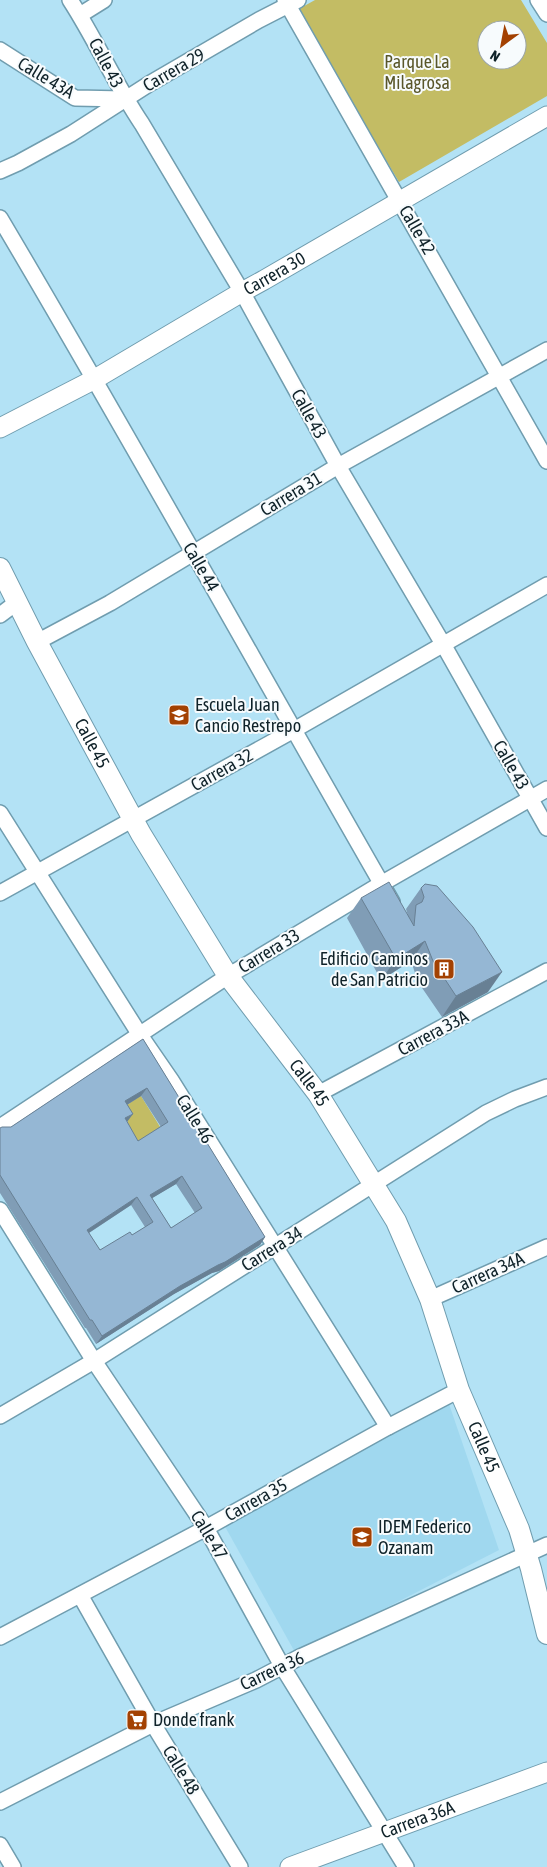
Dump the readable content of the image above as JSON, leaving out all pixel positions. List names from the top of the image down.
{
  "streets": {
    "main road": ["Calle 45"],
    "street": [
      "Calle 43",
      "Carrera 29",
      "Calle 43A",
      "Calle 42",
      "Carrera 30",
      "Carrera 31",
      "Calle 44",
      "Carrera 32",
      "Carrera 33",
      "Carrera 33A",
      "Calle 46",
      "Carrera 34",
      "Carrera 34A",
      "Carrera 35",
      "Calle 47",
      "Carrera 36",
      "Calle 48",
      "Carrera 36A"
    ]
  },
  "crossings": [
    ["Calle 43", "Carrera 29"],
    ["Calle 43", "Calle 43A"],
    ["Calle 43", "Carrera 30"],
    ["Calle 43", "Carrera 31"],
    ["Calle 43", "Carrera 32"],
    ["Calle 43", "Carrera 33"],
    ["Carrera 29", "Calle 43A"],
    ["Carrera 29", "Calle 42"],
    ["Calle 42", "Carrera 30"],
    ["Calle 42", "Carrera 31"],
    ["Carrera 30", "Calle 44"],
    ["Carrera 31", "Calle 44"],
    ["Carrera 31", "Calle 45"],
    ["Calle 44", "Carrera 32"],
    ["Calle 44", "Carrera 33"],
    ["Calle 45", "Carrera 32"],
    ["Calle 45", "Carrera 33"],
    ["Calle 45", "Carrera 33A"],
    ["Calle 45", "Carrera 34"],
    ["Calle 45", "Carrera 34A"],
    ["Calle 45", "Carrera 35"],
    ["Calle 45", "Carrera 36"],
    ["Carrera 32", "Calle 46"],
    ["Carrera 33", "Calle 46"],
    ["Calle 46", "Carrera 34"],
    ["Calle 46", "Carrera 35"],
    ["Carrera 34", "Calle 47"],
    ["Carrera 35", "Calle 47"],
    ["Carrera 35", "Calle 48"],
    ["Calle 47", "Carrera 36"],
    ["Calle 47", "Carrera 36A"],
    ["Carrera 36", "Calle 48"]
  ],
  "parks": ["Parque La Milagrosa"],
  "places": {
    "school or university": ["Escuela Juan Cancio Restrepo", "IDEM Federico Ozanam"],
    "building": ["Edificio Caminos de San Patricio"],
    "supermarket": ["Donde frank"]
  },
  "north": "bottom left"
}
